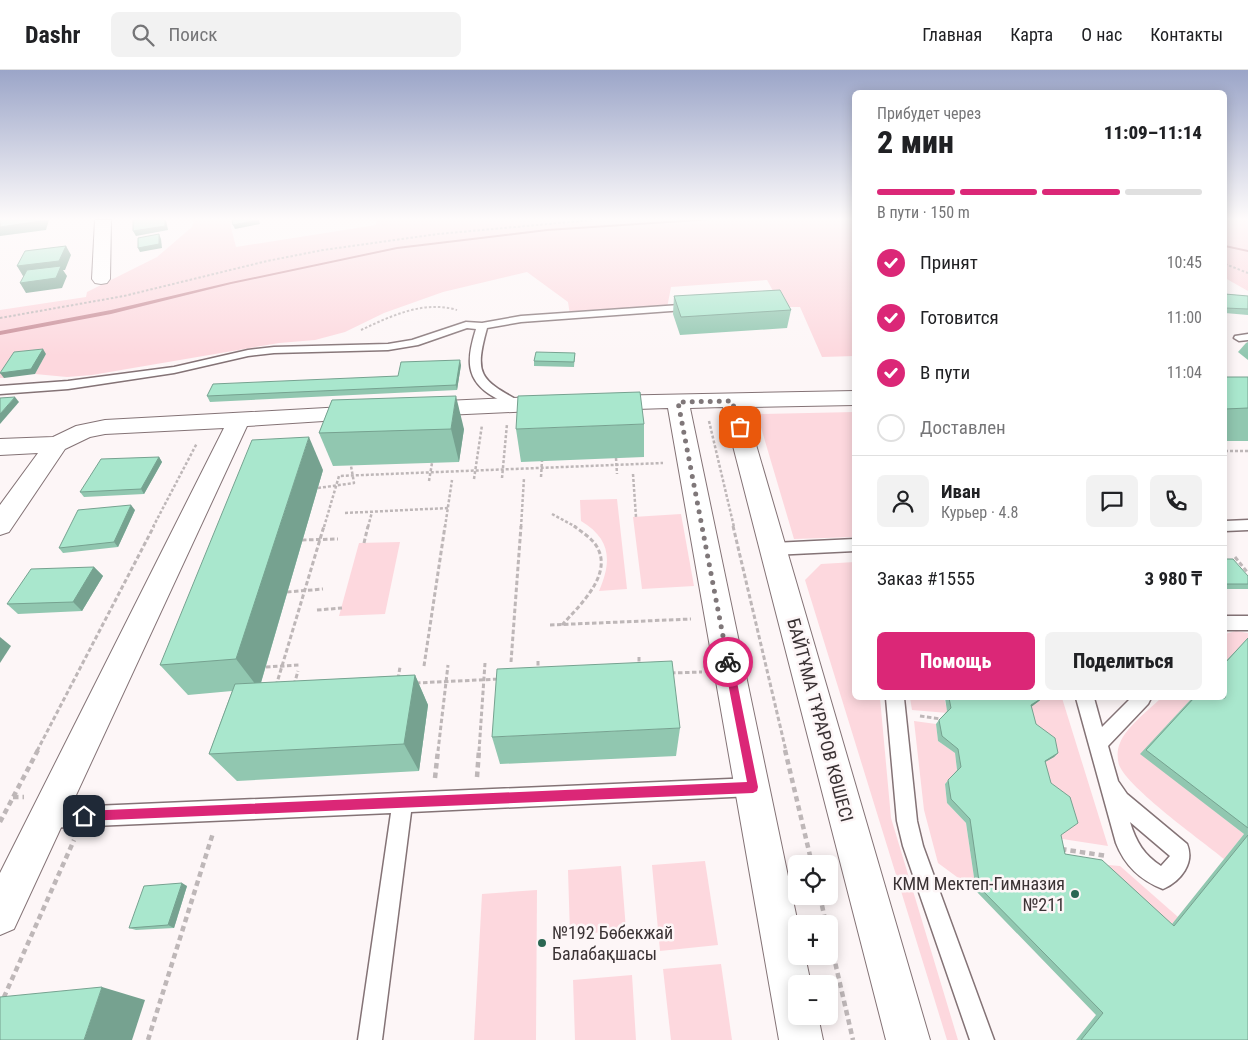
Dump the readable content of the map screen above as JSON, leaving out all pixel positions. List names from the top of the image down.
{
  "streets": {
    "street": ["БАЙТҰМА ТҰРАРОВ КӨШЕСІ"]
  },
  "places": ["КММ Мектеп-Гимназия №211", "№192 Бөбекжай Балабақшасы"],
  "page": {
    "header": "Dashr",
    "search": "Поиск",
    "nav": [
      "Главная",
      "Карта",
      "О нас",
      "Контакты"
    ],
    "heading": ["2 мин", "Прибудет через", "11:09–11:14"],
    "panel": [
      "Иван",
      "Курьер · 4.8",
      "Заказ #1555",
      "3 980 ₸"
    ],
    "bar": "В пути · 150 m",
    "list": [
      ["Принят", "10:45"],
      ["Готовится", "11:00"],
      ["В пути", "11:04"],
      "Доставлен"
    ],
    "buttons": ["Помощь", "Поделиться"],
    "map_buttons": ["+", "−"]
  }
}
